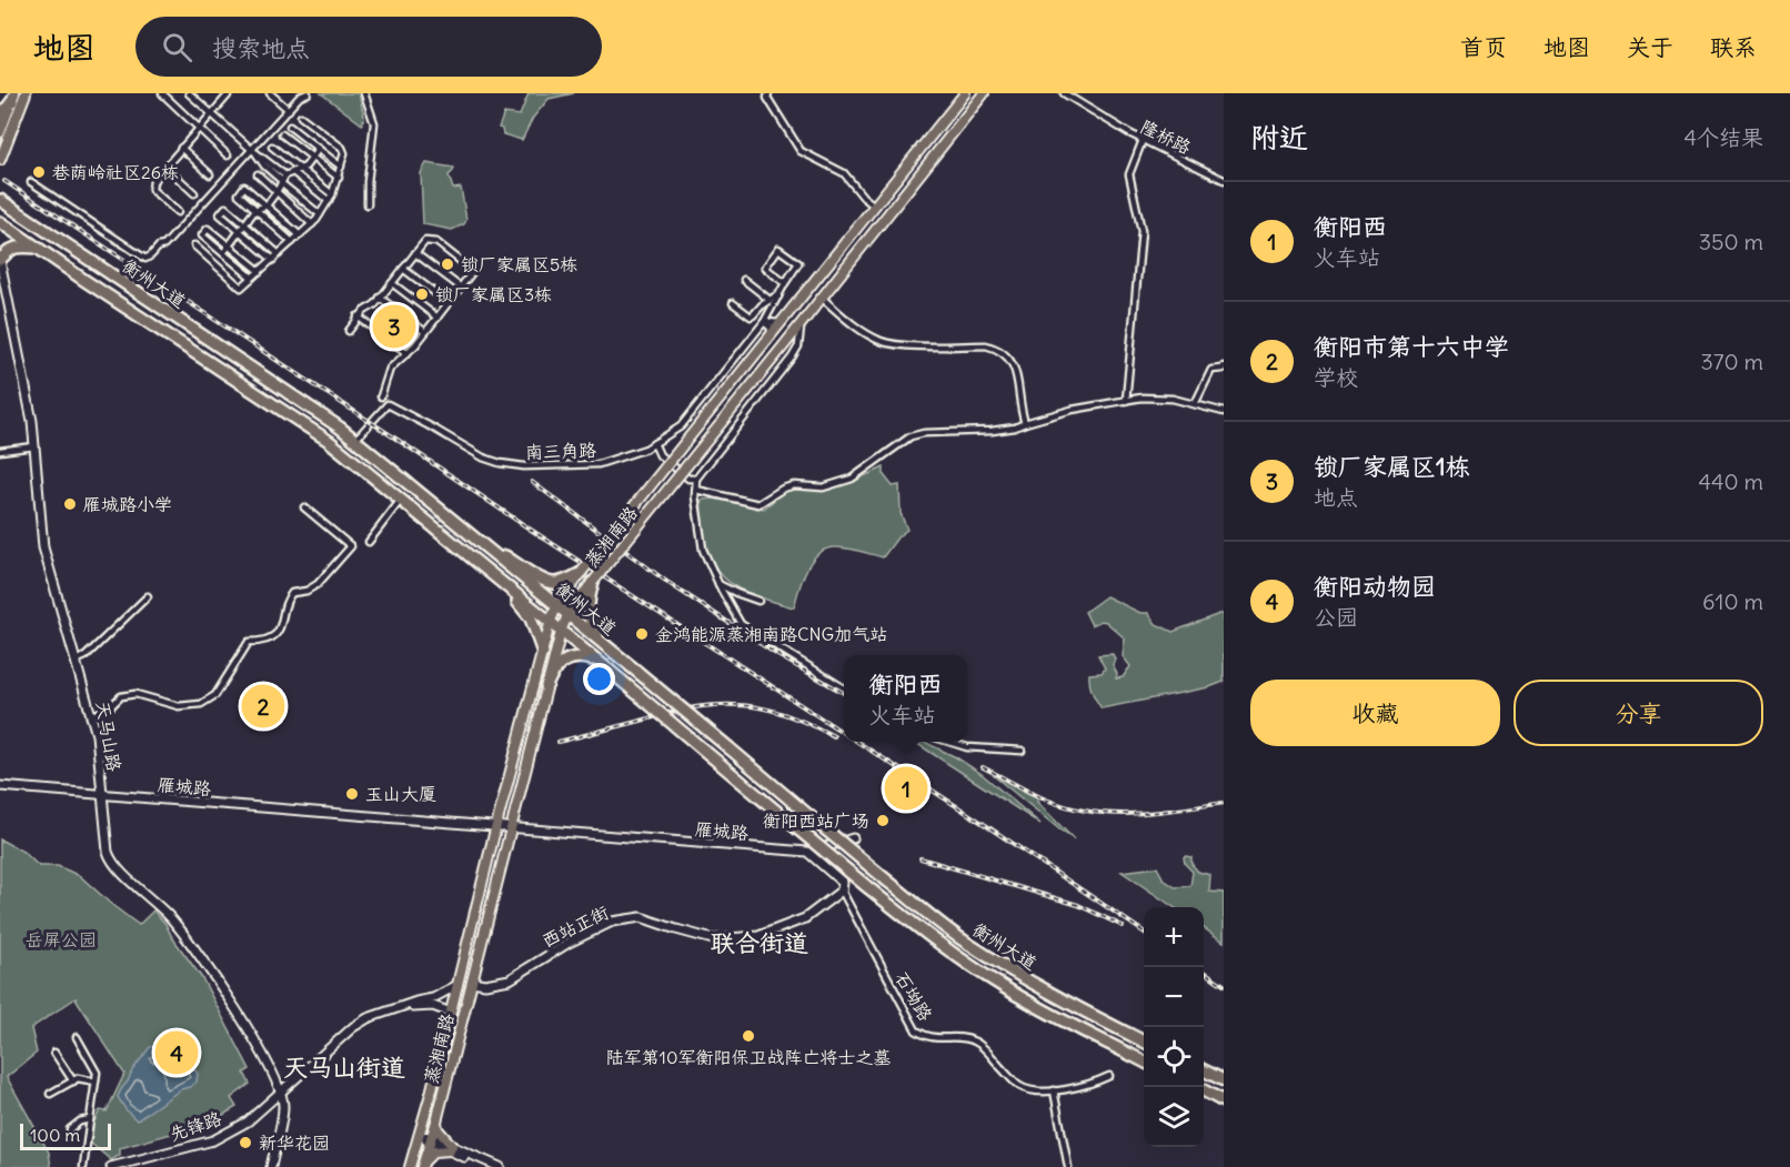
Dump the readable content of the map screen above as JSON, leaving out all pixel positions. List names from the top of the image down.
{
  "streets": {
    "highway": ["衡州大道"],
    "main road": ["蒸湘南路"],
    "street": [
      "隆桥路",
      "南三角路",
      "天马山路",
      "雁城路",
      "西站正街",
      "石坳路",
      "先锋路"
    ]
  },
  "crossings": [
    ["衡州大道", "南三角路"],
    ["衡州大道", "蒸湘南路"],
    ["蒸湘南路", "雁城路"],
    ["蒸湘南路", "西站正街"],
    ["天马山路", "雁城路"],
    ["天马山路", "先锋路"],
    ["西站正街", "石坳路"]
  ],
  "districts": ["联合街道", "天马山街道"],
  "parks": ["岳屏公园"],
  "places": [
    "巷荫岭社区26栋",
    "锁厂家属区5栋",
    "锁厂家属区3栋",
    "雁城路小学",
    "金鸿能源蒸湘南路CNG加气站",
    "玉山大厦",
    "衡阳西站广场",
    "陆军第10军衡阳保卫战阵亡将士之墓",
    "新华花园"
  ],
  "scale_bar": "100 m",
  "page": {
    "header": "地图",
    "search": "搜索地点",
    "nav": [
      "首页",
      "地图",
      "关于",
      "联系"
    ],
    "heading": ["附近", "4个结果"],
    "list": [
      {
        "mark": "1",
        "name": "衡阳西",
        "note": "火车站",
        "value": "350 m"
      },
      {
        "mark": "2",
        "name": "衡阳市第十六中学",
        "note": "学校",
        "value": "370 m"
      },
      {
        "mark": "3",
        "name": "锁厂家属区1栋",
        "note": "地点",
        "value": "440 m"
      },
      {
        "mark": "4",
        "name": "衡阳动物园",
        "note": "公园",
        "value": "610 m"
      }
    ],
    "pins": [
      "3",
      "2",
      "1",
      "4"
    ],
    "popup": ["衡阳西", "火车站"],
    "buttons": ["收藏", "分享"],
    "map_buttons": ["+", "−"],
    "scale": "100 m"
  }
}
